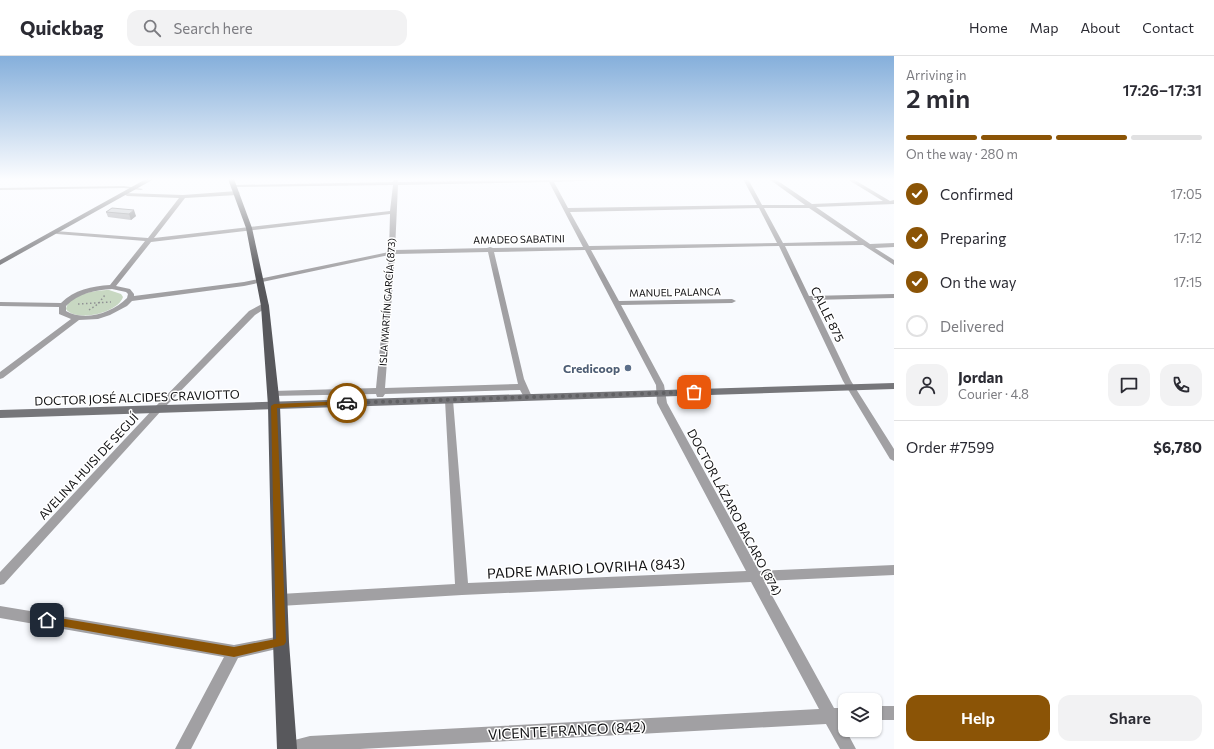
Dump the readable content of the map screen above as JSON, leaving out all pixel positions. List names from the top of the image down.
{
  "streets": {
    "main road": ["DOCTOR JOSÉ ALCIDES CRAVIOTTO"],
    "street": [
      "AMADEO SABATINI",
      "MANUEL PALANCA",
      "ISLA MARTÍN GARCÍA (873)",
      "CALLE 875",
      "AVELINA HUISI DE SEGUÍ",
      "DOCTOR LÁZARO BACARO (874)",
      "PADRE MARIO LOVRIHA (843)",
      "VICENTE FRANCO (842)"
    ]
  },
  "crossings": [
    ["AMADEO SABATINI", "ISLA MARTÍN GARCÍA (873)"],
    ["AMADEO SABATINI", "CALLE 875"],
    ["AMADEO SABATINI", "DOCTOR LÁZARO BACARO (874)"],
    ["MANUEL PALANCA", "DOCTOR LÁZARO BACARO (874)"],
    ["ISLA MARTÍN GARCÍA (873)", "DOCTOR JOSÉ ALCIDES CRAVIOTTO"],
    ["CALLE 875", "DOCTOR JOSÉ ALCIDES CRAVIOTTO"],
    ["DOCTOR JOSÉ ALCIDES CRAVIOTTO", "AVELINA HUISI DE SEGUÍ"],
    ["DOCTOR JOSÉ ALCIDES CRAVIOTTO", "DOCTOR LÁZARO BACARO (874)"],
    ["DOCTOR LÁZARO BACARO (874)", "PADRE MARIO LOVRIHA (843)"],
    ["DOCTOR LÁZARO BACARO (874)", "VICENTE FRANCO (842)"]
  ],
  "places": ["Credicoop"],
  "page": {
    "header": "Quickbag",
    "search": "Search here",
    "nav": [
      "Home",
      "Map",
      "About",
      "Contact"
    ],
    "heading": ["2 min", "Arriving in", "17:26–17:31"],
    "panel": [
      "Jordan",
      "Courier · 4.8",
      "Order #7599",
      "$6,780"
    ],
    "bar": "On the way · 280 m",
    "list": [
      ["Confirmed", "17:05"],
      ["Preparing", "17:12"],
      ["On the way", "17:15"],
      "Delivered"
    ],
    "buttons": ["Help", "Share"]
  }
}
